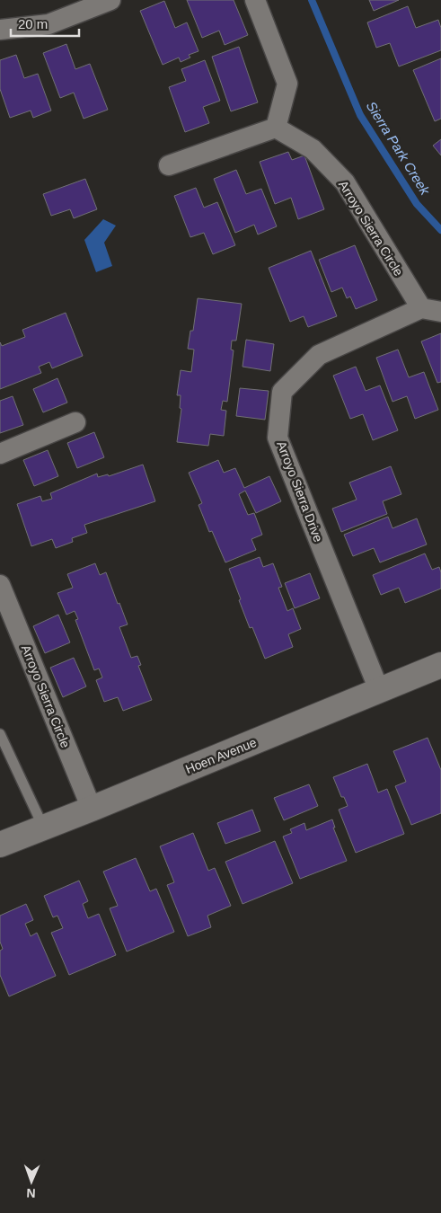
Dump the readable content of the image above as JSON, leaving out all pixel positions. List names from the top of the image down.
{
  "streets": {
    "street": ["Arroyo Sierra Circle", "Arroyo Sierra Drive", "Hoen Avenue"]
  },
  "crossings": [
    ["Arroyo Sierra Circle", "Arroyo Sierra Drive"],
    ["Arroyo Sierra Circle", "Hoen Avenue"],
    ["Arroyo Sierra Drive", "Hoen Avenue"]
  ],
  "water": ["Sierra Park Creek"],
  "scale_bar": "20 m",
  "north": "bottom"
}
